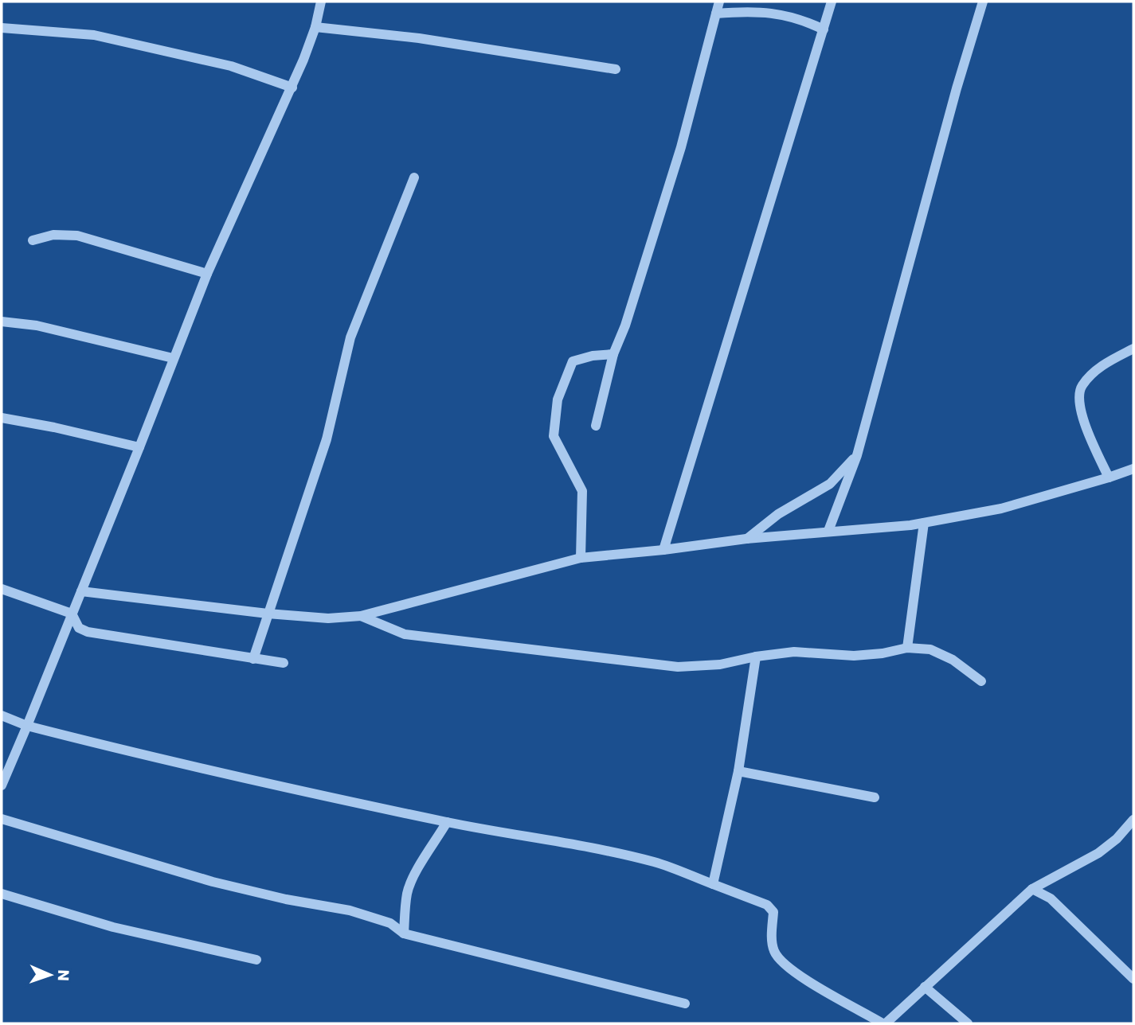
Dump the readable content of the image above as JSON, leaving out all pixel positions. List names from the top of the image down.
{
  "north": "right"
}
